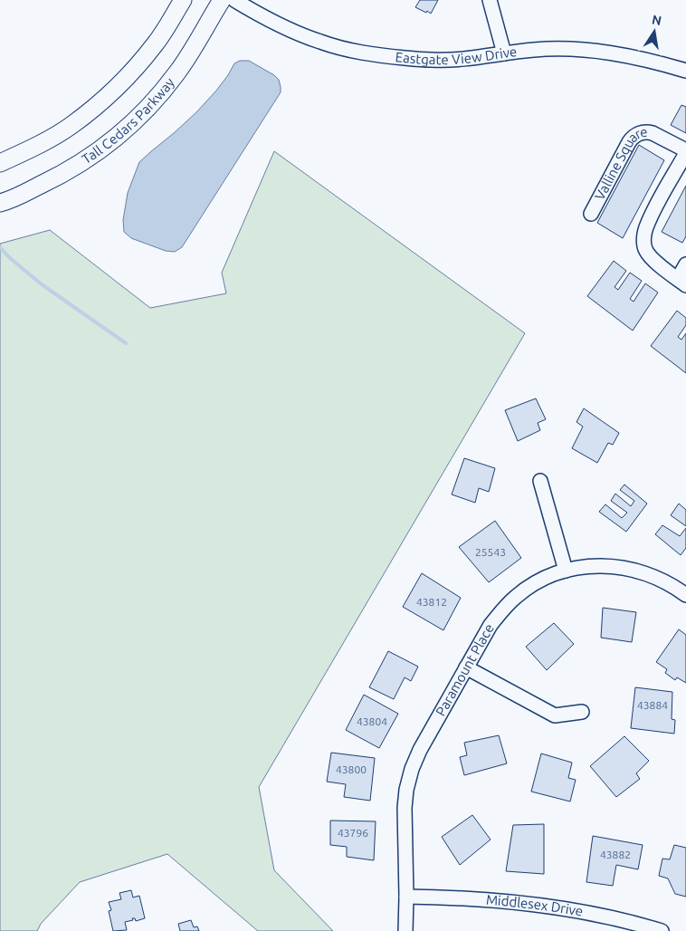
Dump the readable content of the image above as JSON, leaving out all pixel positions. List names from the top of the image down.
{
  "streets": {
    "main road": ["Tall Cedars Parkway"],
    "street": [
      "Eastgate View Drive",
      "Valline Square",
      "Paramount Place",
      "Middlesex Drive"
    ]
  },
  "crossings": [
    ["Paramount Place", "Middlesex Drive"]
  ],
  "house_numbers": [
    "25543",
    "43812",
    "43884",
    "43804",
    "43800",
    "43796",
    "43882"
  ],
  "north": "top"
}
